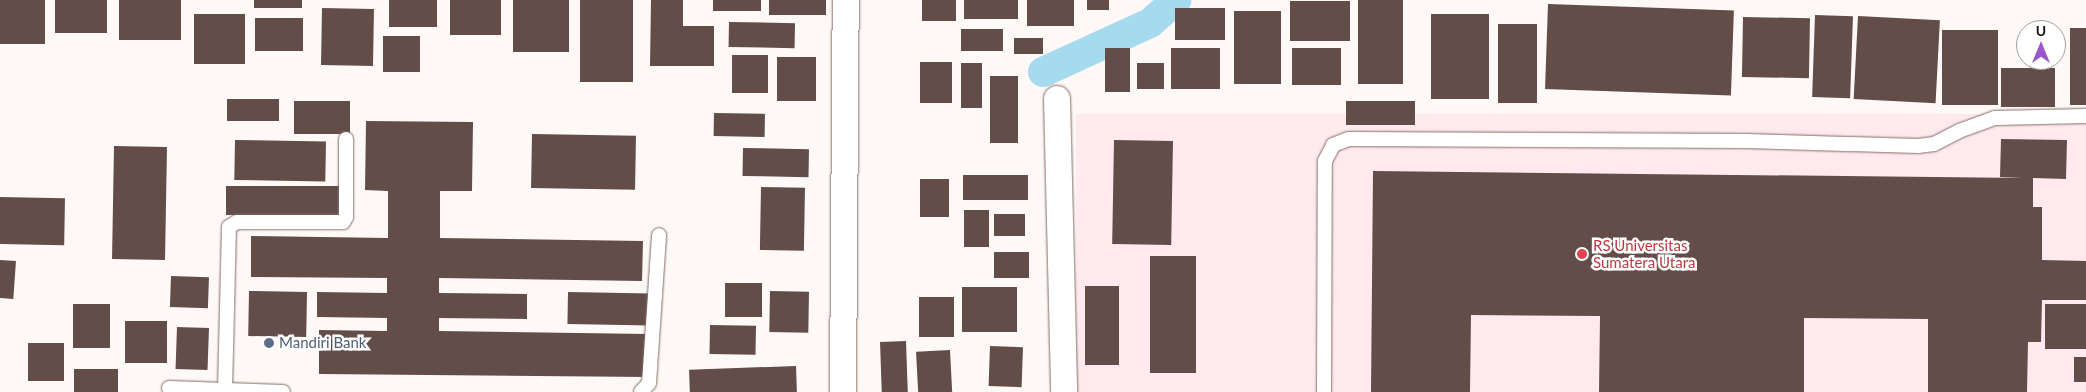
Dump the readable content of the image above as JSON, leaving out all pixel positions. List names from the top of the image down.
{
  "places": ["RS Universitas Sumatera Utara", "Mandiri Bank"],
  "north": "top"
}
